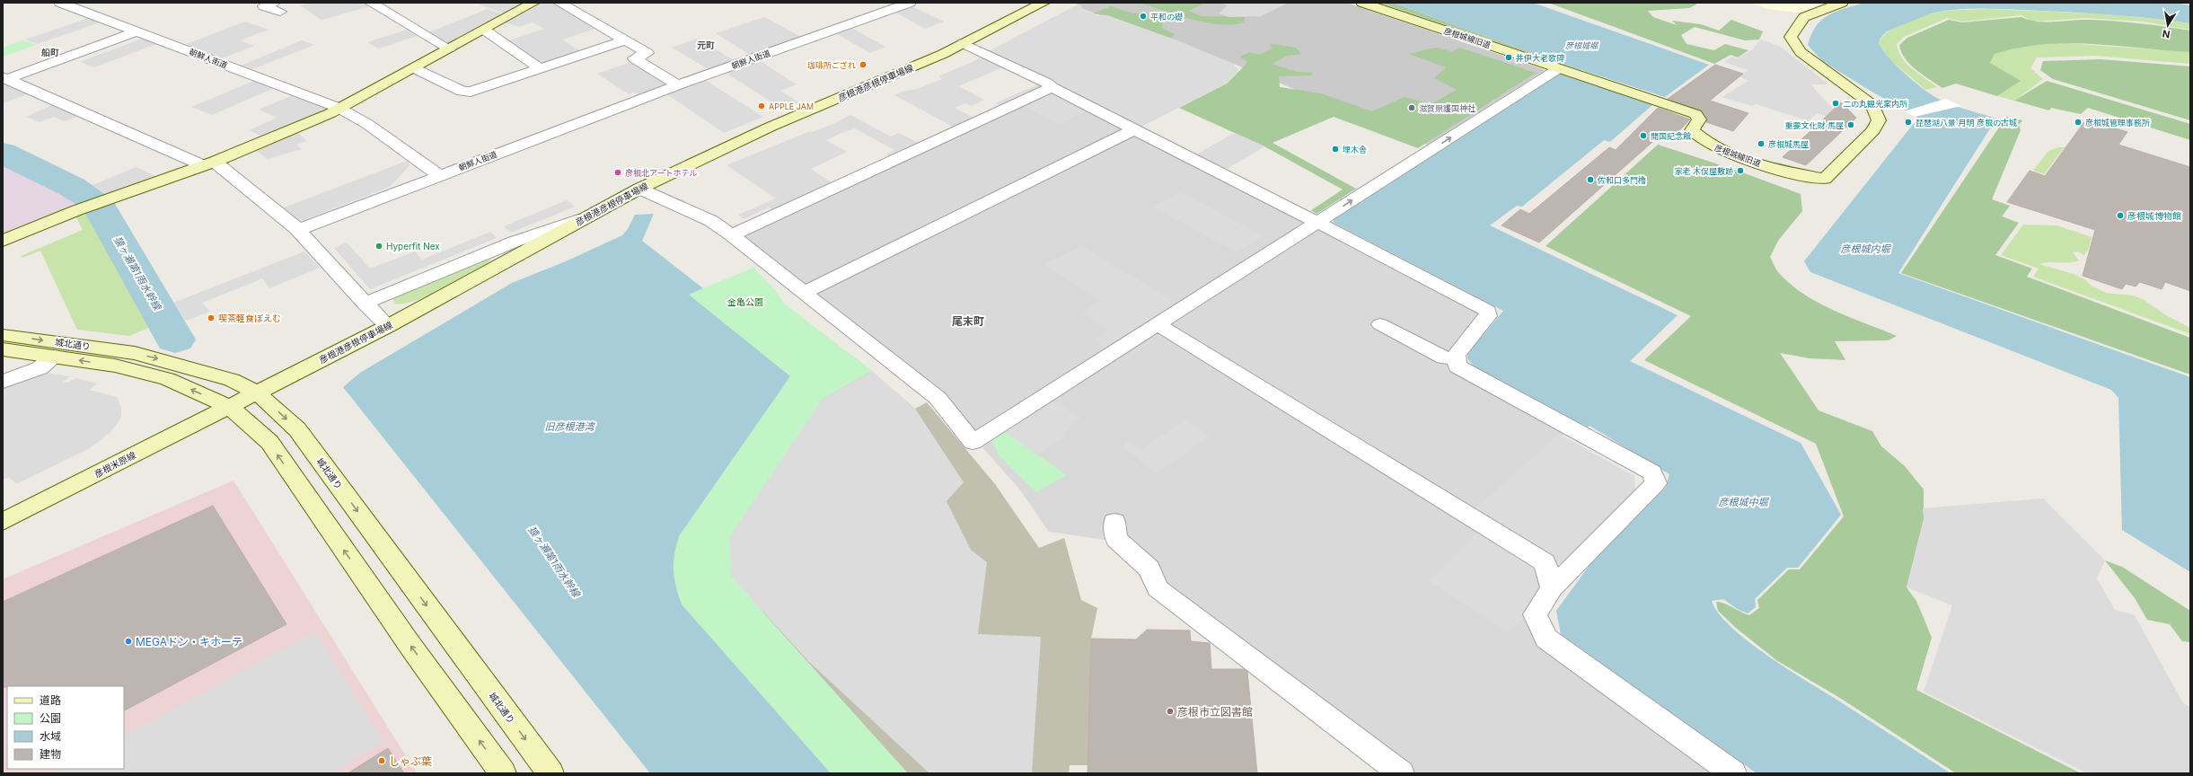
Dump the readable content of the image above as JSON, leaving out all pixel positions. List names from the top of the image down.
{
  "streets": {
    "main road": [
      "彦根城線旧道",
      "彦根港彦根停車場線",
      "城北通り",
      "彦根米原線"
    ],
    "street": ["朝鮮人街道"]
  },
  "crossings": [
    ["彦根港彦根停車場線", "城北通り"],
    ["彦根港彦根停車場線", "彦根米原線"],
    ["城北通り", "彦根米原線"]
  ],
  "districts": ["元町", "船町", "尾末町"],
  "water": [
    "彦根城堀",
    "彦根城内堀",
    "猿ヶ瀬第1雨水幹線",
    "旧彦根港湾",
    "彦根城中堀"
  ],
  "parks": ["金亀公園"],
  "places": [
    "平和の礎",
    "井伊大老歌碑",
    "珈琲所ござれ",
    "二の丸観光案内所",
    "APPLE JAM",
    "滋賀県護国神社",
    "琵琶湖八景 月明 彦根の古城",
    "彦根城管理事務所",
    "重要文化財 馬屋",
    "開国記念館",
    "彦根城馬屋",
    "埋木舎",
    "家老 木俣屋敷跡",
    "彦根北アートホテル",
    "佐和口多門櫓",
    "彦根城博物館",
    "Hyperfit Nex",
    "喫茶軽食ぽえむ",
    "MEGAドン・キホーテ",
    "彦根市立図書館",
    "しゃぶ葉"
  ],
  "legend": [
    "道路",
    "公園",
    "水域",
    "建物"
  ],
  "north": "bottom"
}
